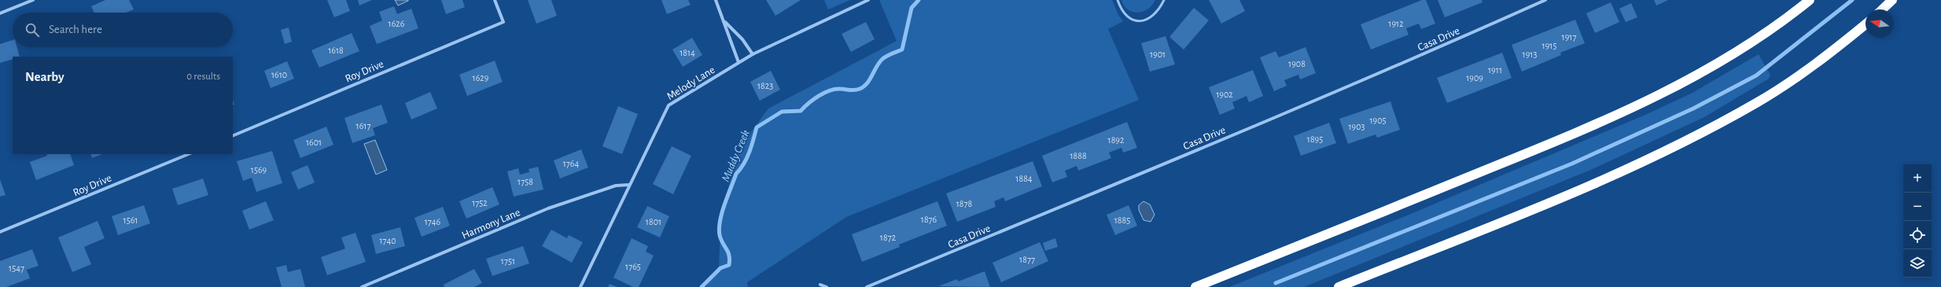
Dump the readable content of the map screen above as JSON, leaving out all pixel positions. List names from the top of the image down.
{
  "streets": {
    "street": [
      "Casa Drive",
      "Roy Drive",
      "Melody Lane",
      "Harmony Lane"
    ]
  },
  "crossings": [
    ["Melody Lane", "Harmony Lane"]
  ],
  "water": ["Muddy Creek"],
  "house_numbers": [
    "1626",
    "1912",
    "1917",
    "1915",
    "1618",
    "1814",
    "1901",
    "1913",
    "1908",
    "1911",
    "1610",
    "1629",
    "1909",
    "1823",
    "1902",
    "1905",
    "1617",
    "1903",
    "1895",
    "1892",
    "1601",
    "1888",
    "1764",
    "1569",
    "1884",
    "1758",
    "1752",
    "1878",
    "1876",
    "1561",
    "1885",
    "1746",
    "1801",
    "1872",
    "1740",
    "1877",
    "1751",
    "1765",
    "1547"
  ],
  "north": "left",
  "page": {
    "search": "Search here",
    "heading": ["Nearby", "0 results"],
    "map_buttons": ["+", "−"]
  }
}
